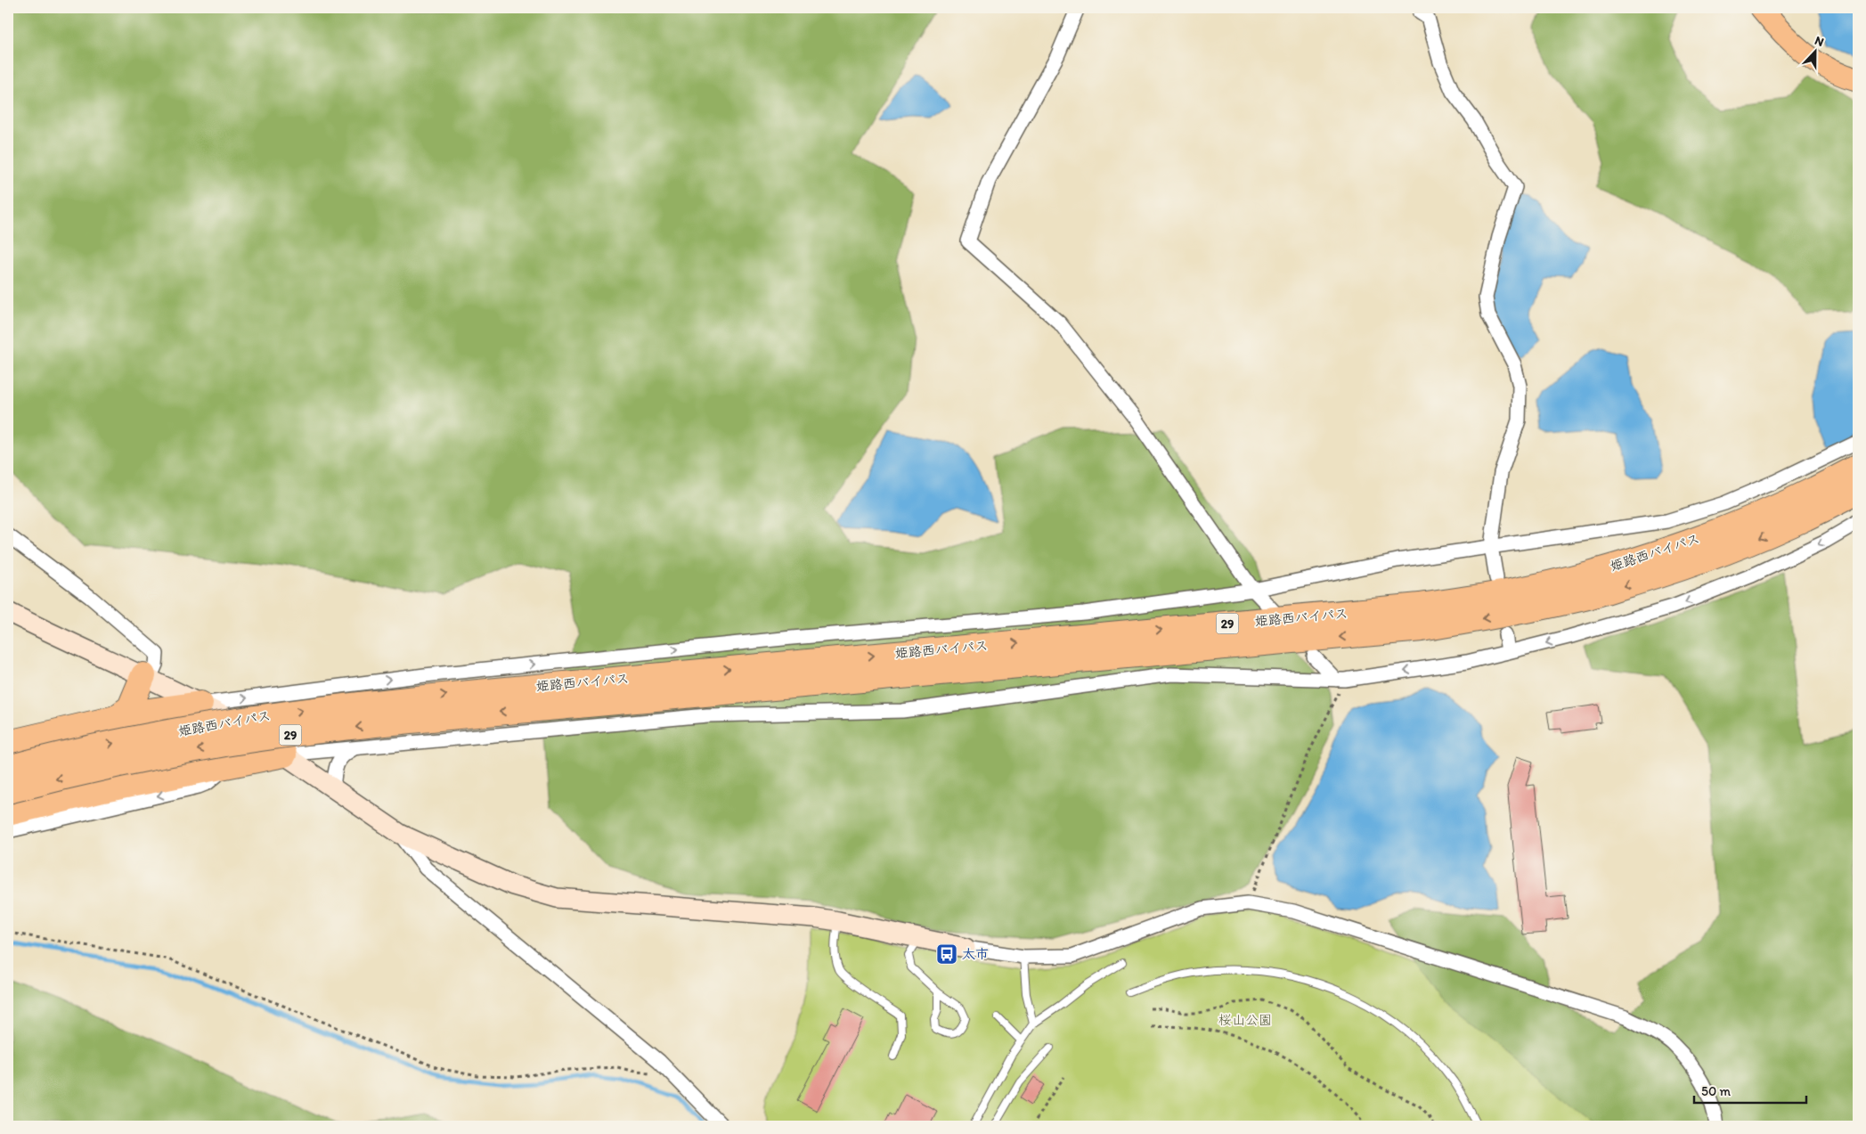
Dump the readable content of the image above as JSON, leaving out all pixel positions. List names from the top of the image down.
{
  "streets": {
    "highway": ["姫路西バイパス", "29"]
  },
  "parks": ["桜山公園"],
  "places": {
    "bus stop": ["太市"]
  },
  "scale_bar": "50 m",
  "north": "top"
}
